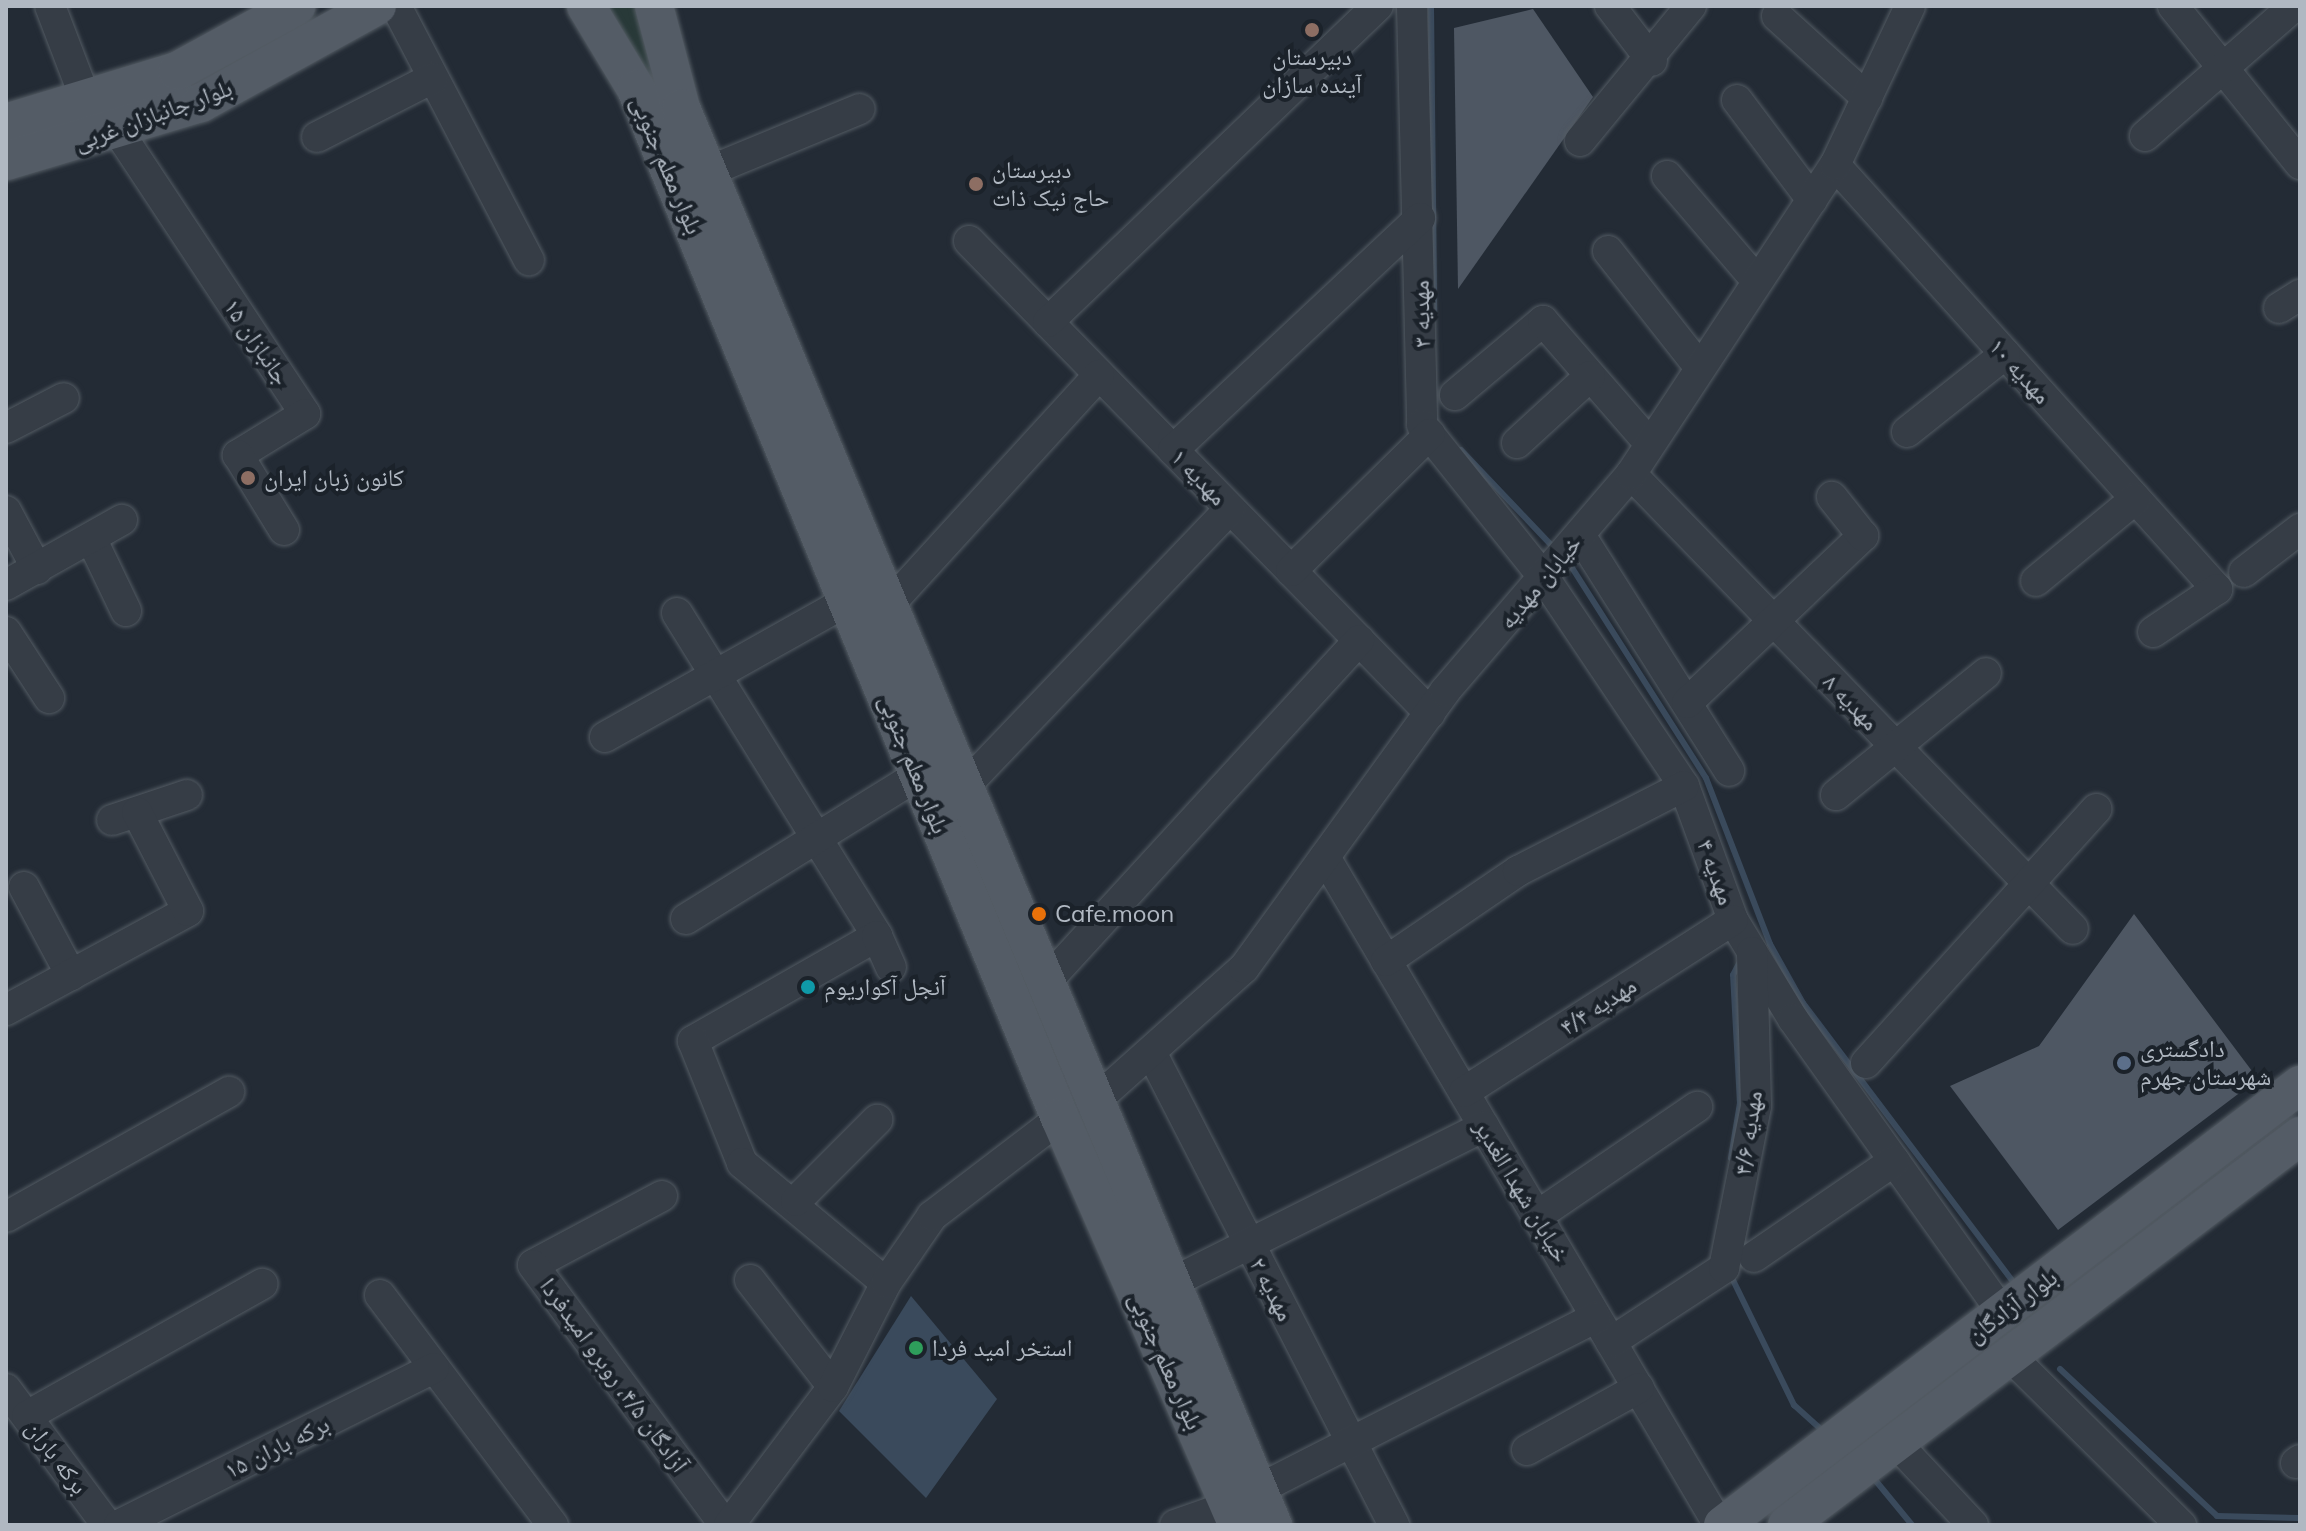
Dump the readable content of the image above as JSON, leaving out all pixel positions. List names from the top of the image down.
{
  "streets": {
    "main road": ["بلوار جانبازان غربی", "بلوار معلم جنوبی", "بلوار آزادگان"],
    "street": [
      "مهدیه ۳",
      "جانبازان ۱۵",
      "مهدیه ۱۰",
      "مهدیه ۱",
      "خیابان مهدیه",
      "مهدیه ۸",
      "مهدیه ۴",
      "مهدیه ۴/۴",
      "مهدیه ۴/۶",
      "خیابان شهدا الغدیر",
      "مهدیه ۲",
      "آزادگان ۴/۵، روبرو امیدفردا",
      "برکه باران ۱۵",
      "برکه باران"
    ]
  },
  "crossings": [
    ["بلوار جانبازان غربی", "جانبازان ۱۵"],
    ["بلوار معلم جنوبی", "خیابان مهدیه"],
    ["مهدیه ۳", "خیابان مهدیه"],
    ["مهدیه ۳", "مهدیه ۴"],
    ["مهدیه ۱۰", "خیابان مهدیه"],
    ["مهدیه ۱", "خیابان مهدیه"],
    ["خیابان مهدیه", "مهدیه ۸"],
    ["خیابان مهدیه", "مهدیه ۴"],
    ["خیابان مهدیه", "خیابان شهدا الغدیر"],
    ["خیابان مهدیه", "مهدیه ۲"],
    ["مهدیه ۴", "مهدیه ۴/۴"],
    ["مهدیه ۴", "مهدیه ۴/۶"],
    ["مهدیه ۴", "بلوار آزادگان"],
    ["مهدیه ۴/۴", "خیابان شهدا الغدیر"],
    ["مهدیه ۴/۶", "خیابان شهدا الغدیر"],
    ["خیابان شهدا الغدیر", "بلوار آزادگان"]
  ],
  "places": [
    "دبیرستان آینده سازان",
    "دبیرستان حاج نیک ذات",
    "کانون زبان ایران",
    "Cafe.moon",
    "آنجل آکواریوم",
    "دادگستری شهرستان جهرم",
    "استخر امید فردا"
  ]
}
